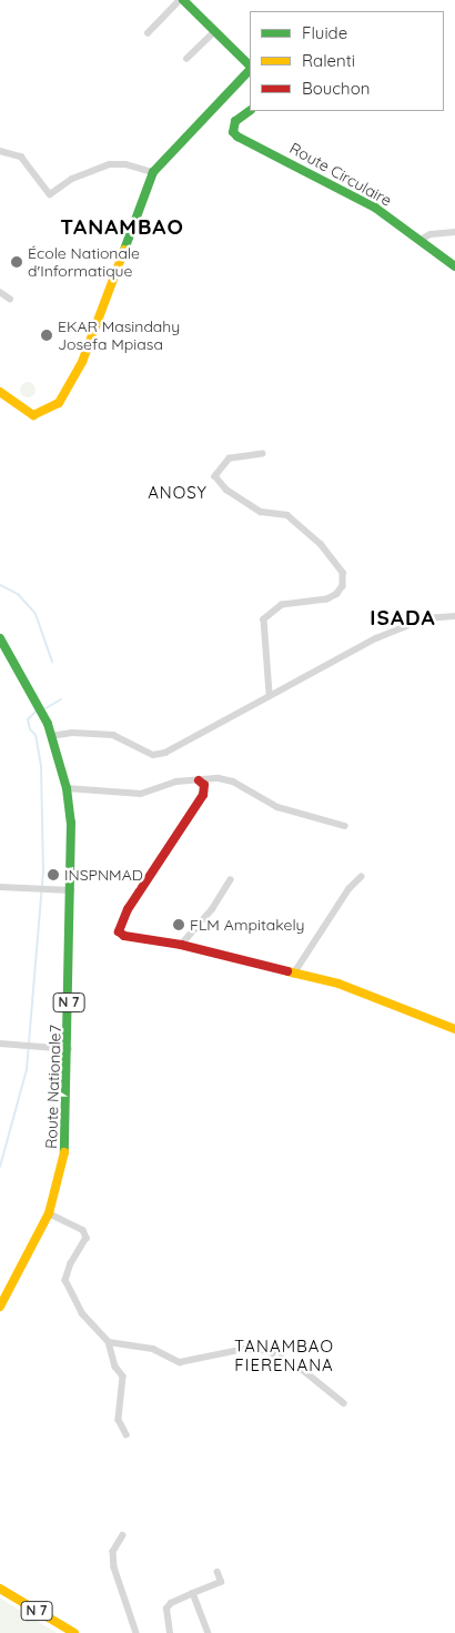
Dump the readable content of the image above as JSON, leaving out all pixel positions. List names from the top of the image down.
{
  "streets": {
    "street": ["Route Circulaire", "N 7", "Route Nationale7"]
  },
  "crossings": [
    ["N 7", "Route Nationale7"]
  ],
  "districts": [
    "TANAMBAO",
    "ANOSY",
    "ISADA",
    "TANAMBAO FIERENANA"
  ],
  "places": [
    "École Nationale d'Informatique",
    "EKAR Masindahy Josefa Mpiasa",
    "INSPNMAD",
    "FLM Ampitakely"
  ],
  "legend": ["Fluide", "Ralenti", "Bouchon"]
}
